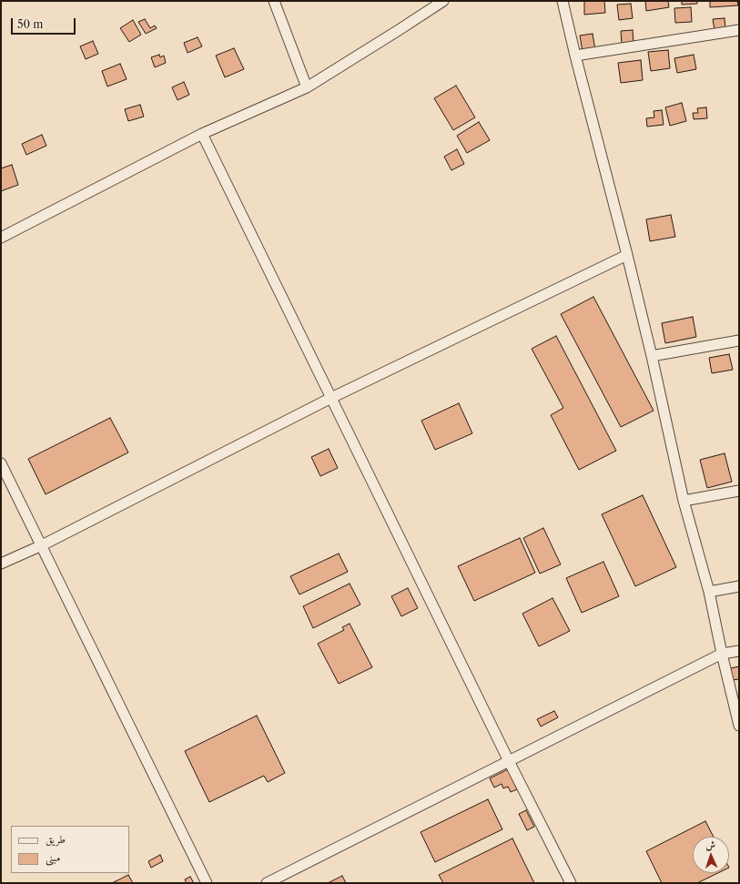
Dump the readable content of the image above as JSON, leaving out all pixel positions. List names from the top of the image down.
{
  "legend": ["طريق", "مبنى"],
  "scale_bar": "50 m",
  "north": "top"
}
